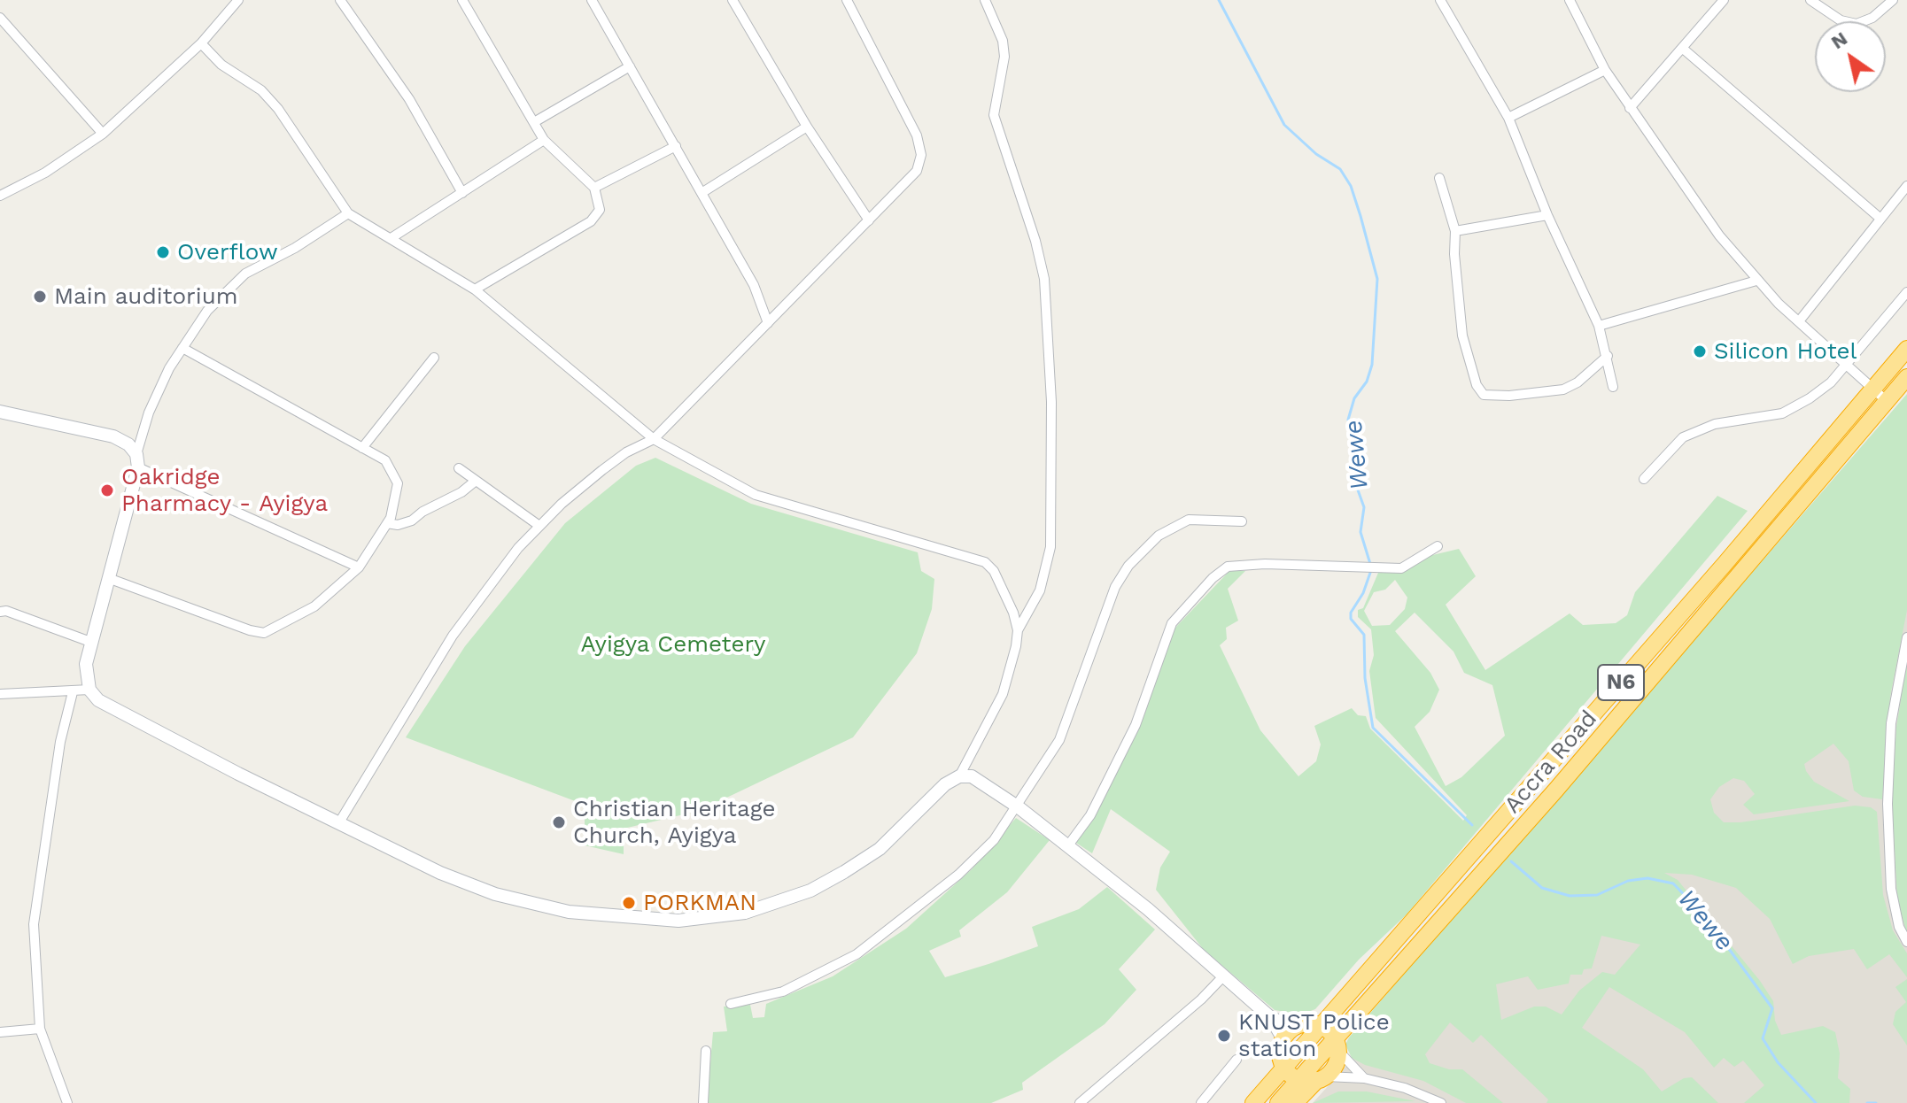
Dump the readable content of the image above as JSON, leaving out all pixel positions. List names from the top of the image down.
{
  "streets": {
    "highway": ["N6", "Accra Road"]
  },
  "crossings": [
    ["N6", "Accra Road"]
  ],
  "water": ["Wewe"],
  "parks": ["Ayigya Cemetery"],
  "places": [
    "Overflow",
    "Main auditorium",
    "Silicon Hotel",
    "Oakridge Pharmacy - Ayigya",
    "Christian Heritage Church, Ayigya",
    "PORKMAN",
    "KNUST Police station"
  ],
  "north": "top left"
}
